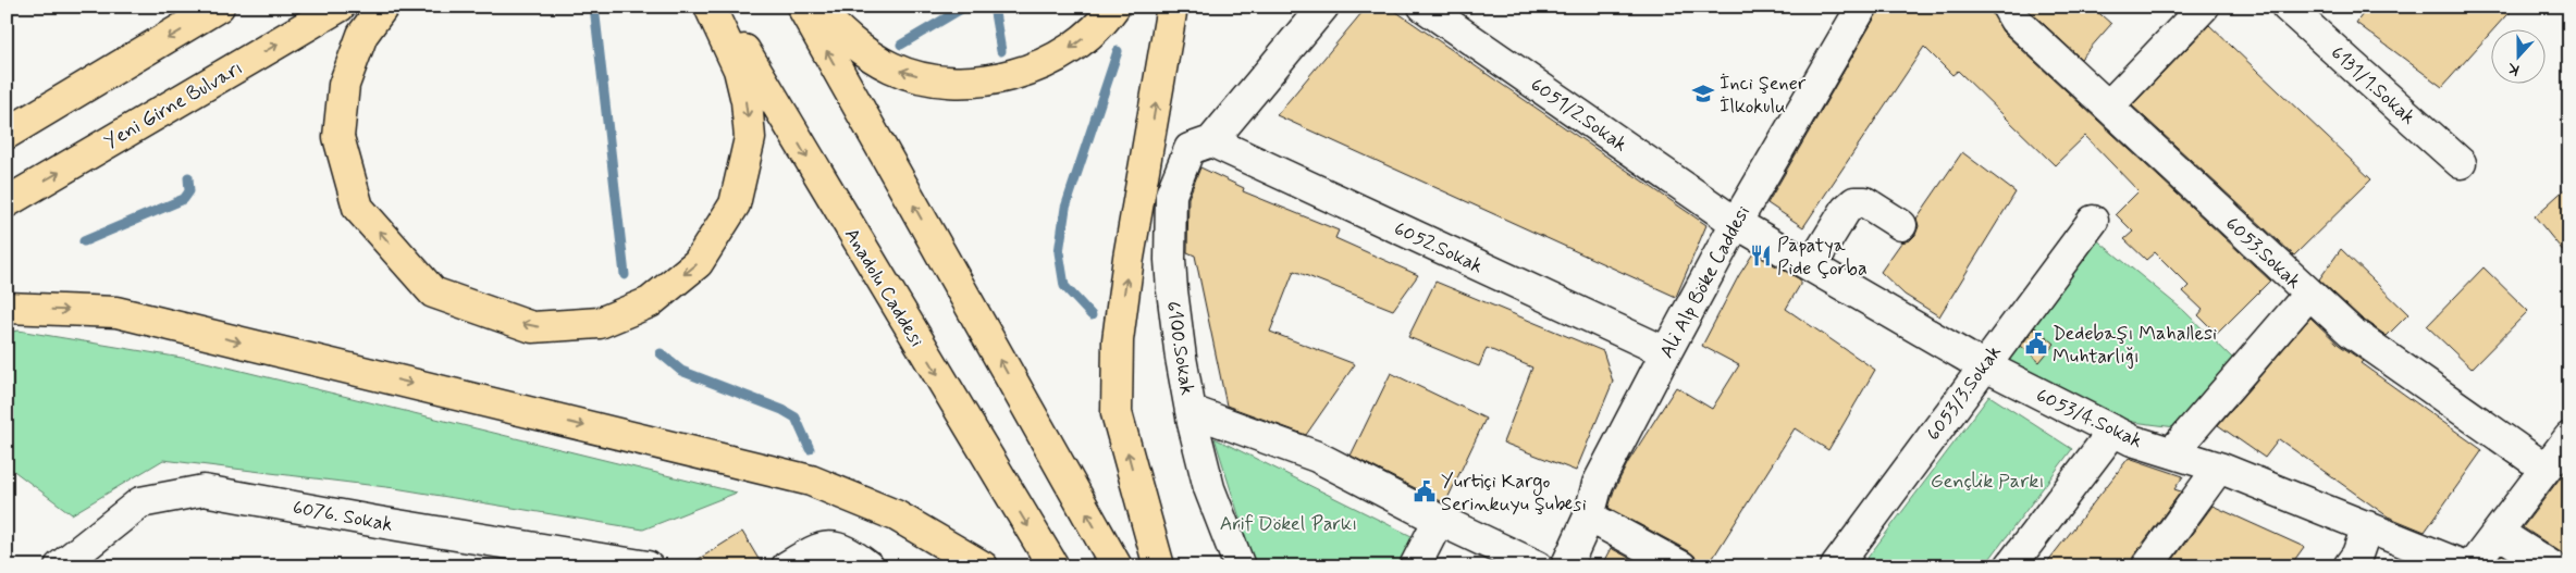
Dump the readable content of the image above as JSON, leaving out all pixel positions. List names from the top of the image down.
{
  "streets": {
    "main road": ["Yeni Girne Bulvarı", "Anadolu Caddesi"],
    "street": [
      "6131/1.Sokak",
      "6051/2.Sokak",
      "6052.Sokak",
      "6053.Sokak",
      "Ali Alp Böke Caddesi",
      "6100.Sokak",
      "6053/3.Sokak",
      "6053/4.Sokak",
      "6076. Sokak"
    ]
  },
  "crossings": [
    ["6051/2.Sokak", "Ali Alp Böke Caddesi"],
    ["6051/2.Sokak", "6053/4.Sokak"],
    ["6052.Sokak", "Ali Alp Böke Caddesi"],
    ["6052.Sokak", "6100.Sokak"],
    ["Ali Alp Böke Caddesi", "6053/4.Sokak"],
    ["6053/3.Sokak", "6053/4.Sokak"]
  ],
  "parks": ["Gençlik Parkı", "Arif Dökel Parkı"],
  "places": {
    "school or university": ["İnci Şener İlkokulu"],
    "restaurant": ["Papatya Pide Çorba"],
    "public building": ["Dedebaşı Mahallesi Muhtarlığı", "Yurtiçi Kargo Serinkuyu Şubesi"]
  },
  "north": "bottom"
}
